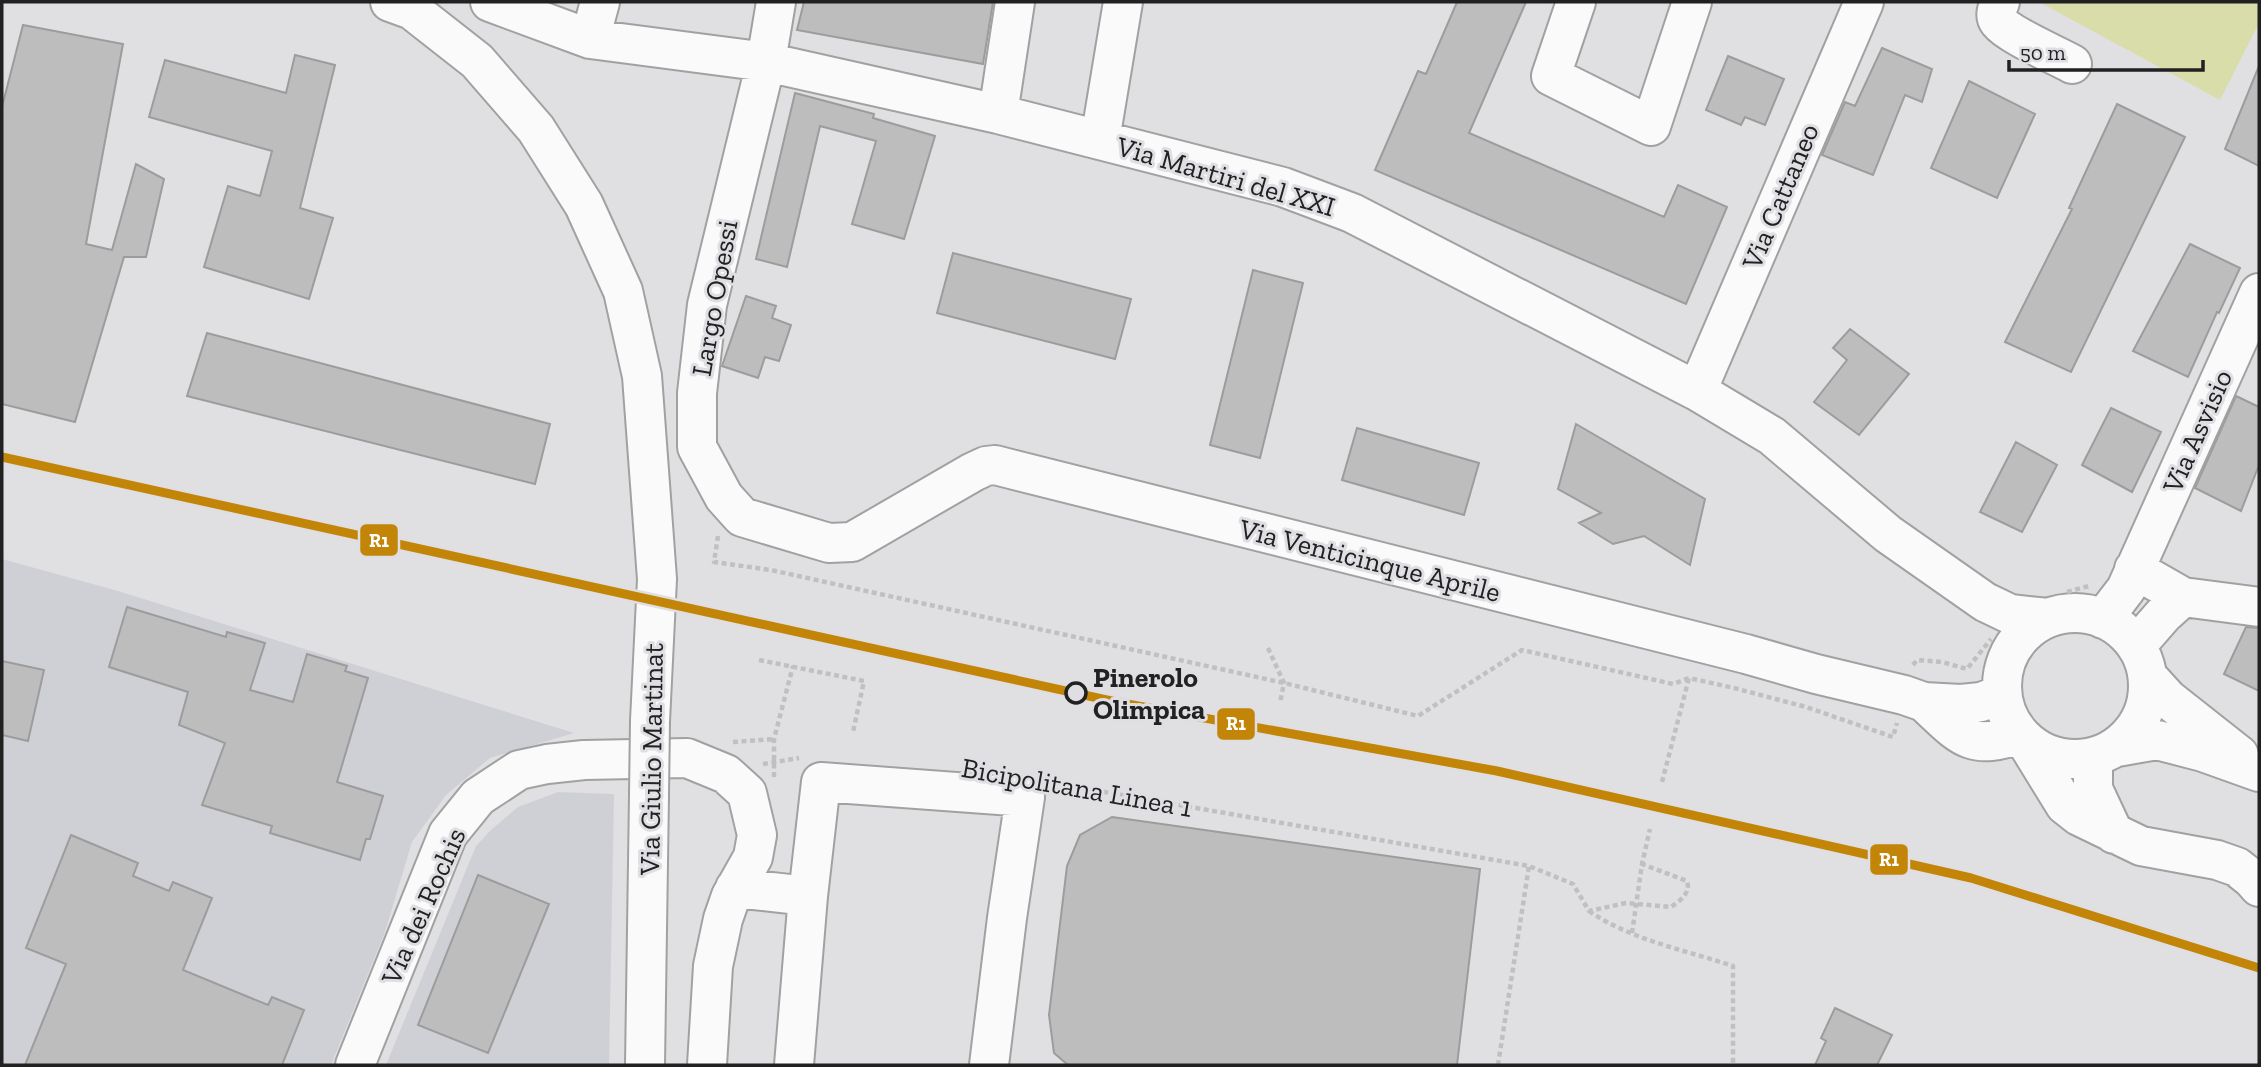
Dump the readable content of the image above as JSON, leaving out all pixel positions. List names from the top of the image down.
{
  "streets": {
    "street": [
      "Via Martiri del XXI",
      "Via Cattaneo",
      "Largo Opessi",
      "Via Asvisio",
      "Via Venticinque Aprile",
      "Via Giulio Martinat",
      "Via dei Rochis"
    ],
    "path": ["Bicipolitana Linea 1"]
  },
  "crossings": [
    ["Via Martiri del XXI", "Via Cattaneo"],
    ["Via Martiri del XXI", "Largo Opessi"],
    ["Largo Opessi", "Via Venticinque Aprile"],
    ["Via Asvisio", "Via Venticinque Aprile"]
  ],
  "places": ["Pinerolo Olimpica"],
  "lines": ["transit line R1"],
  "scale_bar": "50 m"
}
